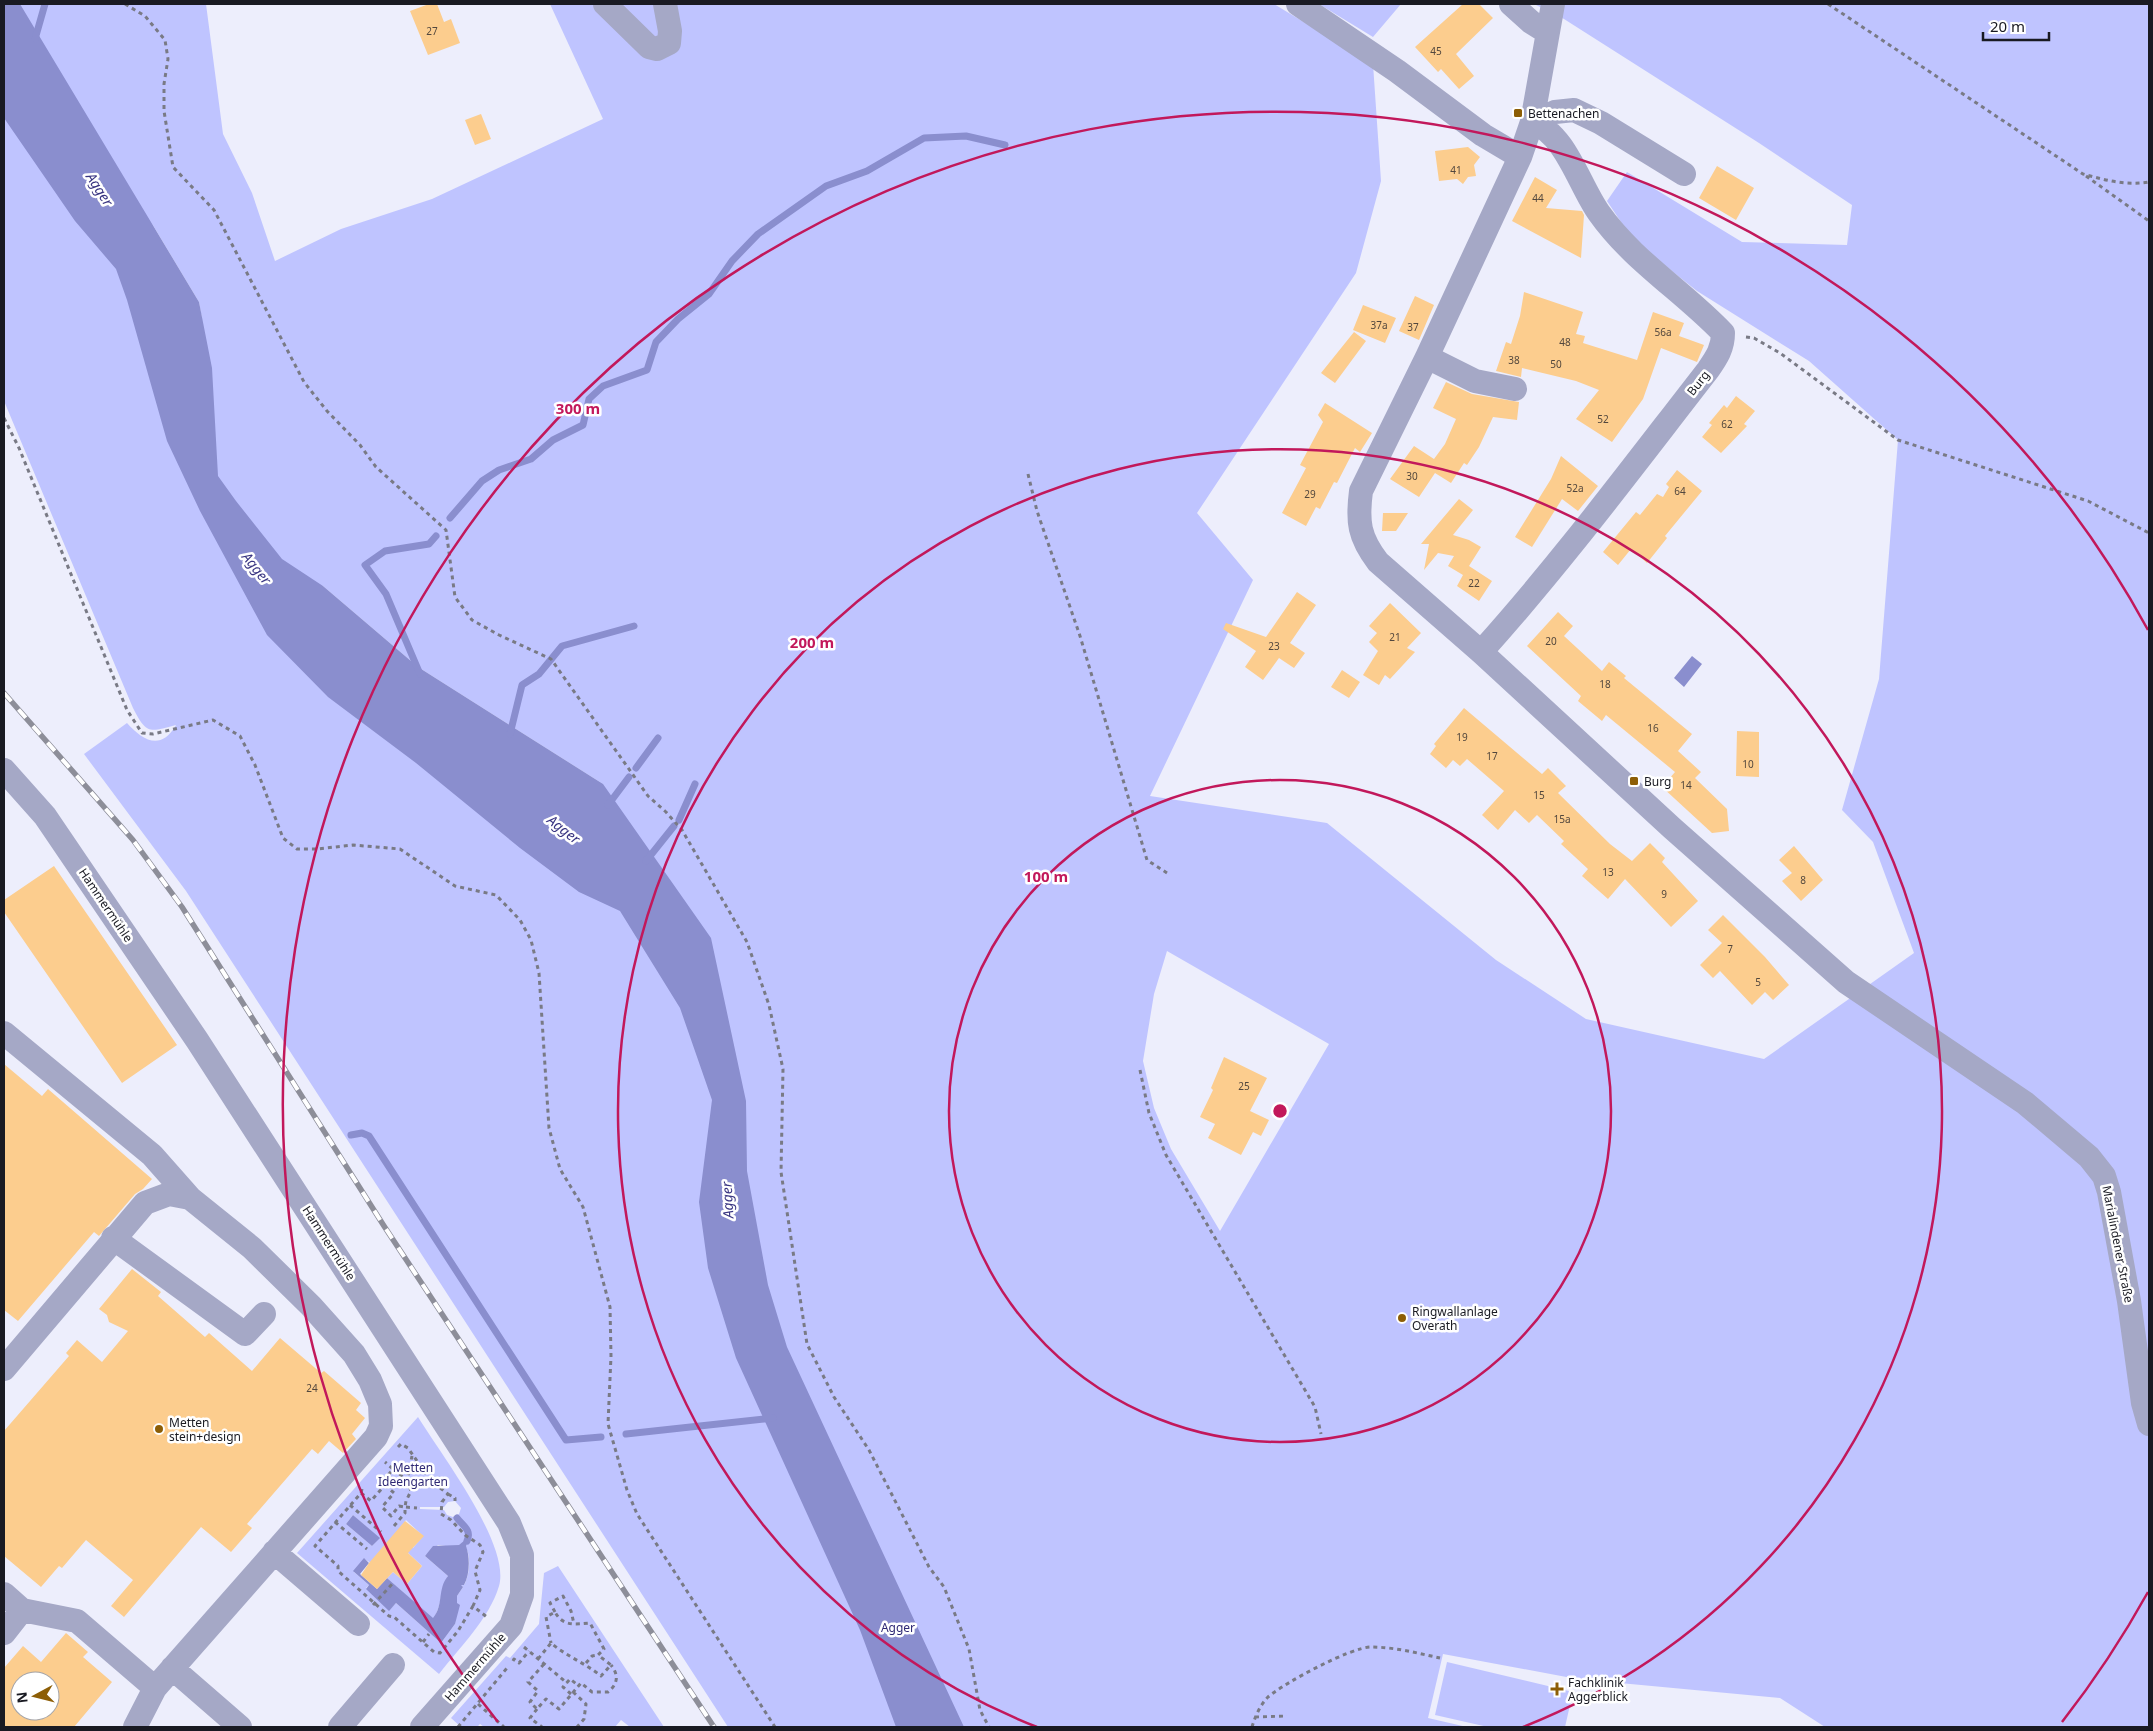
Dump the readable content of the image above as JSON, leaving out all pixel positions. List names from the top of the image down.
{
  "streets": {
    "street": ["Burg", "Hammermühle", "Marialindener Straße"]
  },
  "crossings": [
    ["Burg", "Marialindener Straße"]
  ],
  "water": ["Agger"],
  "parks": ["Metten Ideengarten", "Agger"],
  "places": {
    "transit": ["Bettenachen", "Burg"],
    "other": ["Ringwallanlage Overath", "Metten stein+design"],
    "health": ["Fachklinik Aggerblick"]
  },
  "house_numbers": [
    "27",
    "45",
    "41",
    "44",
    "37a",
    "37",
    "56a",
    "48",
    "38",
    "50",
    "52",
    "62",
    "30",
    "52a",
    "64",
    "29",
    "22",
    "21",
    "20",
    "23",
    "18",
    "16",
    "19",
    "17",
    "10",
    "14",
    "15",
    "15a",
    "13",
    "8",
    "9",
    "7",
    "5",
    "25",
    "24"
  ],
  "scale_bar": "20 m",
  "north": "left",
  "rings": ["300 m", "200 m", "100 m"]
}
